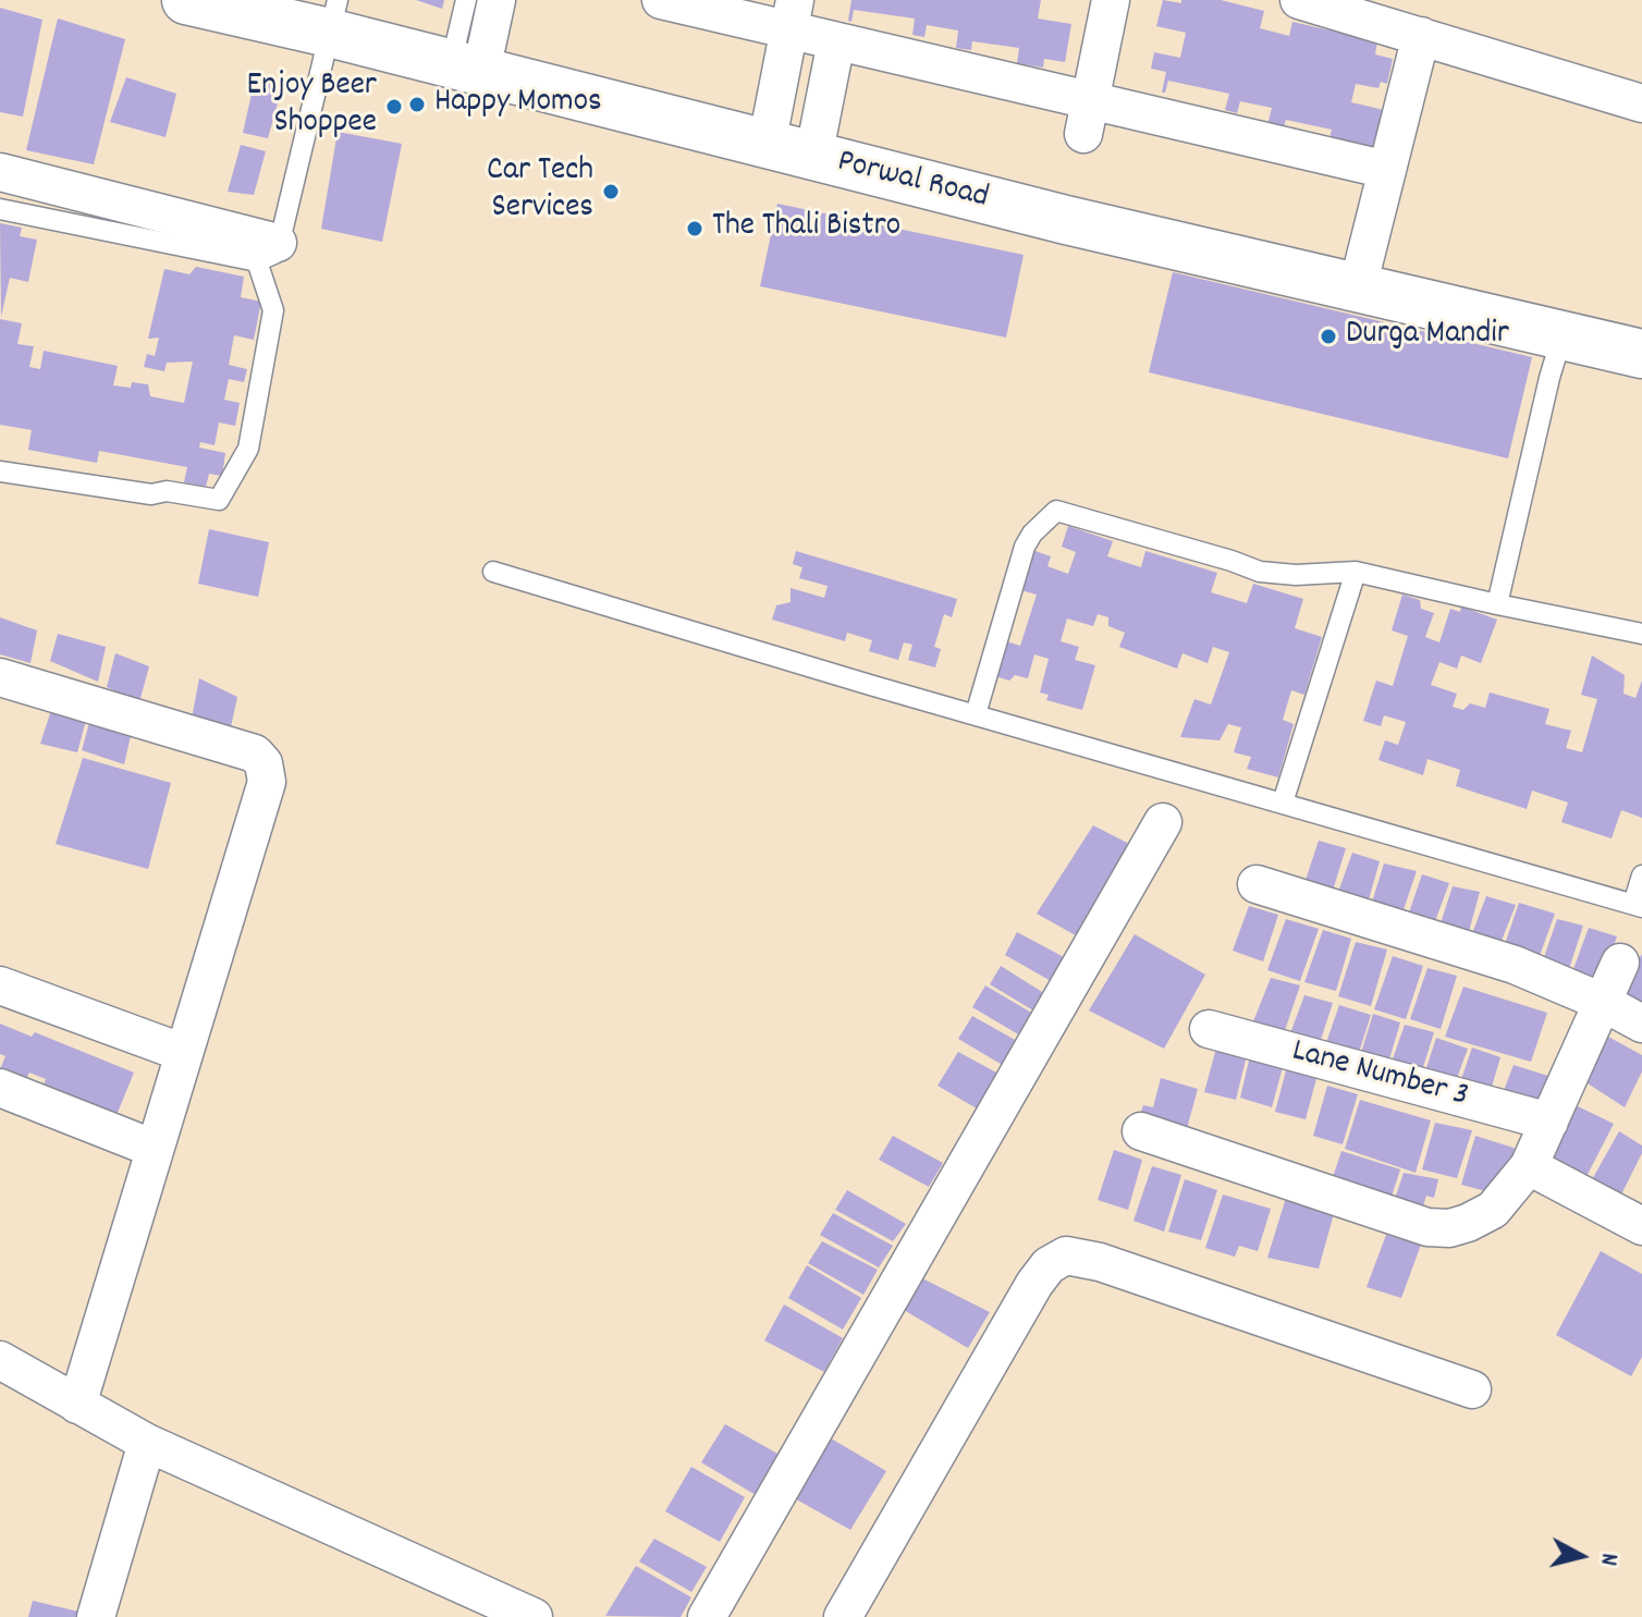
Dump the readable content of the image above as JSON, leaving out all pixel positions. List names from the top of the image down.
{
  "streets": {
    "street": ["Porwal Road", "Lane Number 3"]
  },
  "places": [
    "Happy Momos",
    "Enjoy Beer Shoppee",
    "Car Tech Services",
    "The Thali Bistro",
    "Durga Mandir"
  ],
  "north": "right"
}
